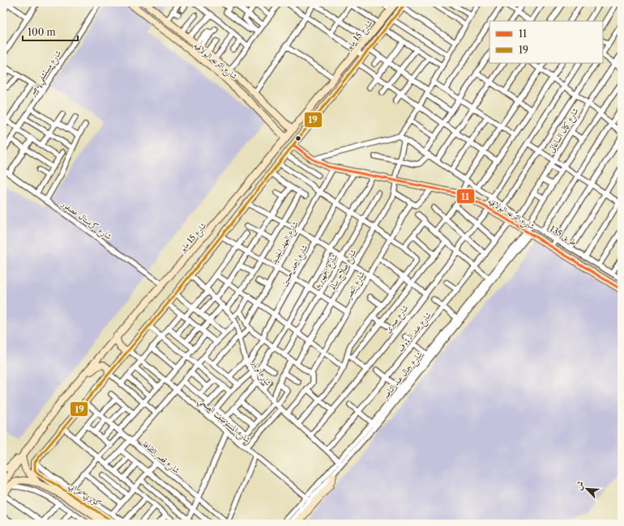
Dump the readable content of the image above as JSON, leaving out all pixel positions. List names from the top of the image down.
{
  "streets": {
    "main road": ["شارع 15 مايو", "شارع الترعه البولاقيه", "كوبري عرابي"],
    "street": [
      "شارع مستشفي ناصر",
      "شارع كمال الساعاتى",
      "شارع كريستال عصفور",
      "طريق 135",
      "شارع العهد الجديد",
      "شارع احمد حسين",
      "شارع صلاح سالم",
      "شارع الجمهوريه",
      "شارع النصر",
      "شارع صبرى",
      "شارع عبد الرؤوف",
      "شارع نوبار",
      "شارع جمال عبد الناصر",
      "شارع المستوصف الصحي",
      "شارع قصر الثقافة"
    ]
  },
  "crossings": [
    ["شارع 15 مايو", "شارع الترعه البولاقيه"],
    ["شارع 15 مايو", "شارع كريستال عصفور"],
    ["شارع 15 مايو", "شارع نوبار"],
    ["شارع 15 مايو", "شارع المستوصف الصحي"],
    ["شارع 15 مايو", "شارع قصر الثقافة"],
    ["شارع الترعه البولاقيه", "شارع العهد الجديد"],
    ["شارع الترعه البولاقيه", "شارع احمد حسين"],
    ["شارع الترعه البولاقيه", "شارع صلاح سالم"],
    ["شارع الترعه البولاقيه", "شارع صبرى"],
    ["شارع الترعه البولاقيه", "شارع عبد الرؤوف"],
    ["شارع الترعه البولاقيه", "شارع جمال عبد الناصر"],
    ["شارع كمال الساعاتى", "طريق 135"],
    ["طريق 135", "شارع صلاح سالم"],
    ["طريق 135", "شارع صبرى"],
    ["طريق 135", "شارع جمال عبد الناصر"],
    ["شارع العهد الجديد", "شارع نوبار"],
    ["شارع احمد حسين", "شارع نوبار"],
    ["شارع صبرى", "شارع نوبار"],
    ["شارع عبد الرؤوف", "شارع نوبار"],
    ["شارع نوبار", "شارع جمال عبد الناصر"],
    ["شارع جمال عبد الناصر", "شارع المستوصف الصحي"]
  ],
  "lines": ["transit line 19", "transit line 11"],
  "legend": ["11", "19"],
  "scale_bar": "100 m",
  "north": "top left"
}
